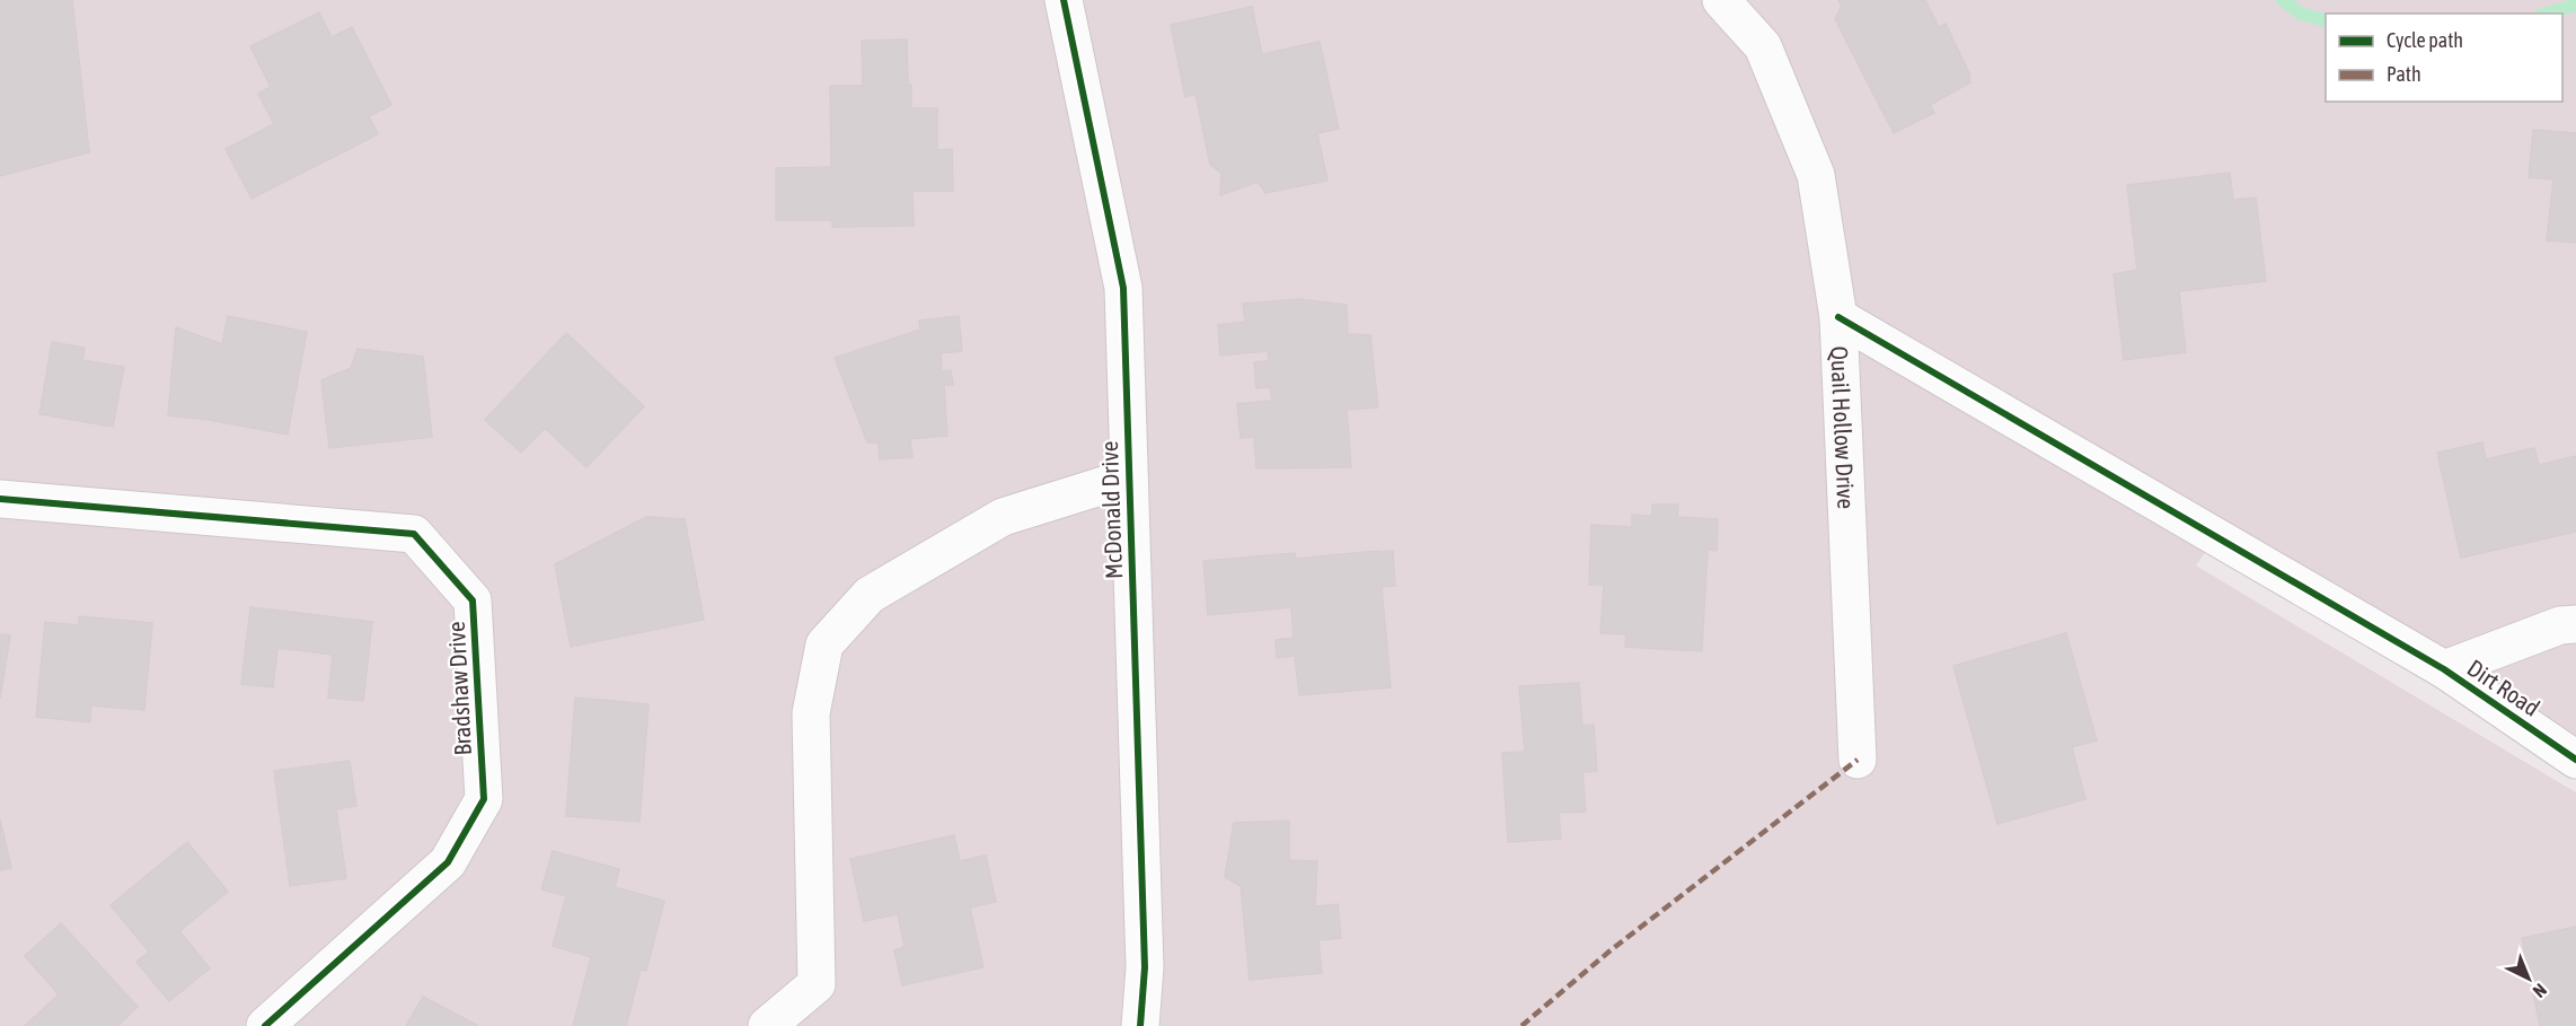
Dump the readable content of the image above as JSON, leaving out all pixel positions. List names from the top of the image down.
{
  "streets": {
    "street": [
      "Quail Hollow Drive",
      "McDonald Drive",
      "Dirt Road",
      "Bradshaw Drive"
    ]
  },
  "crossings": [
    ["Quail Hollow Drive", "Dirt Road"]
  ],
  "legend": ["Cycle path", "Path"],
  "north": "bottom right"
}
